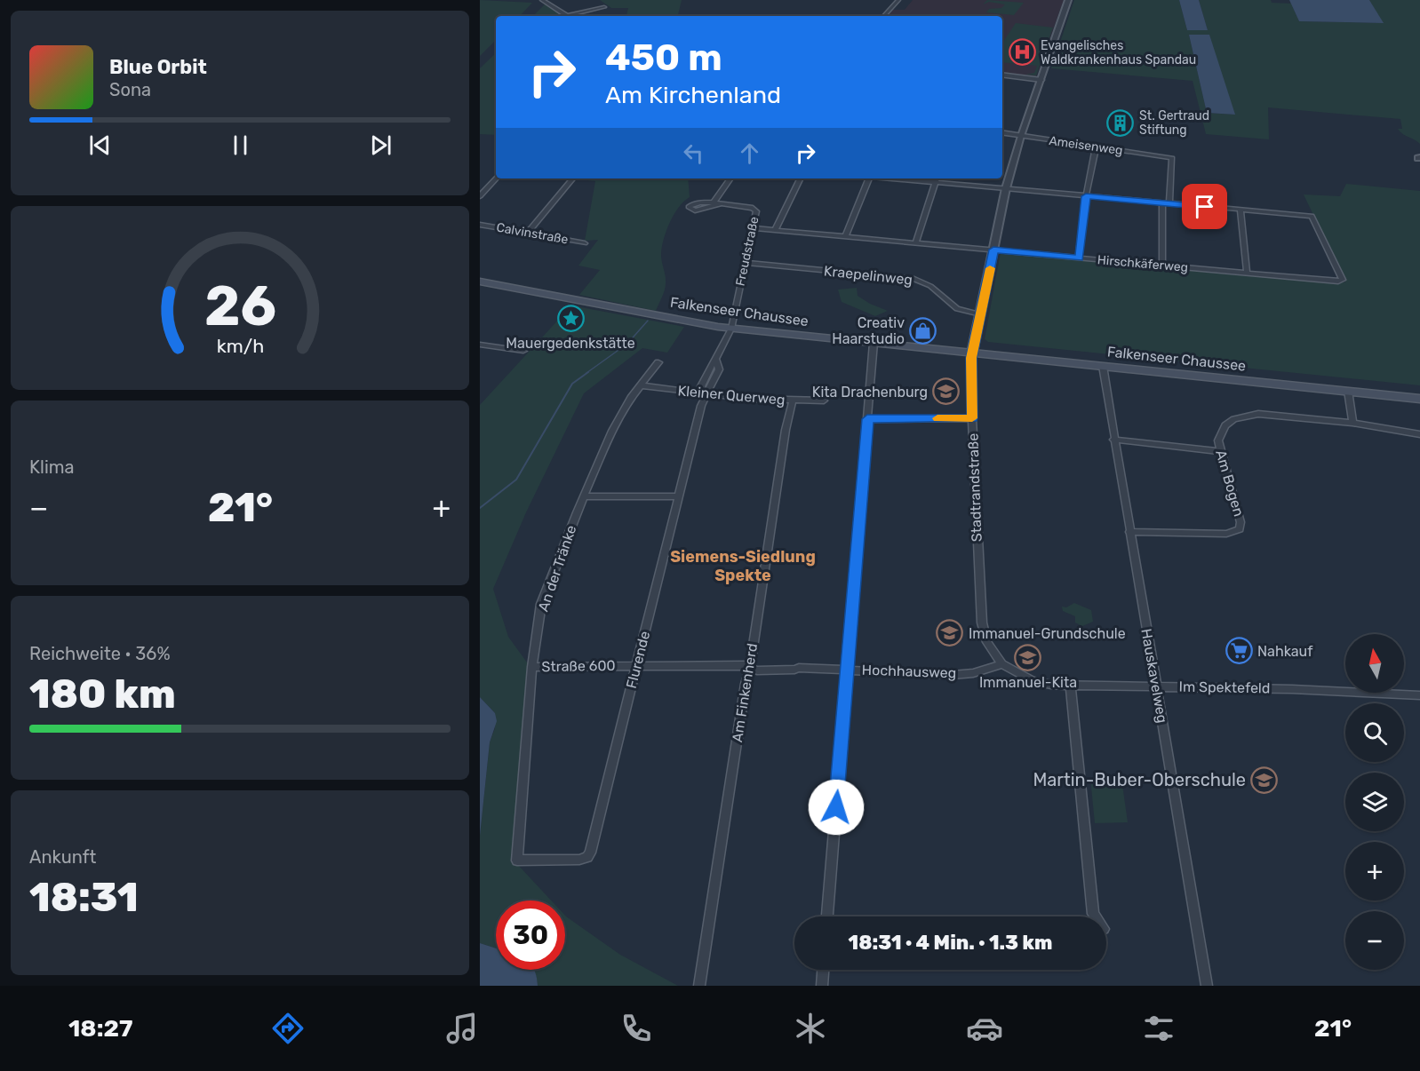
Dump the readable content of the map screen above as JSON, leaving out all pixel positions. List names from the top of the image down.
{
  "streets": {
    "main road": ["Falkenseer Chaussee"],
    "street": [
      "Ameisenweg",
      "Calvinstraße",
      "Freudstraße",
      "Hirschkäferweg",
      "Kraepelinweg",
      "Kleiner Querweg",
      "Am Bogen",
      "Stadtrandstraße",
      "An der Tränke",
      "Flurende",
      "Straße 600",
      "Hochhausweg",
      "Hauskavelweg",
      "Im Spektefeld",
      "Am Finkenherd"
    ]
  },
  "crossings": [
    ["Ameisenweg", "Stadtrandstraße"],
    ["Freudstraße", "Hirschkäferweg"],
    ["Freudstraße", "Kraepelinweg"],
    ["Freudstraße", "Falkenseer Chaussee"],
    ["Freudstraße", "Flurende"],
    ["Hirschkäferweg", "Stadtrandstraße"],
    ["Kraepelinweg", "Stadtrandstraße"],
    ["Falkenseer Chaussee", "Stadtrandstraße"],
    ["Falkenseer Chaussee", "Flurende"],
    ["Falkenseer Chaussee", "Hauskavelweg"],
    ["Kleiner Querweg", "An der Tränke"],
    ["Kleiner Querweg", "Flurende"],
    ["Kleiner Querweg", "Am Finkenherd"],
    ["Am Bogen", "Hauskavelweg"],
    ["Stadtrandstraße", "Hochhausweg"],
    ["Stadtrandstraße", "Im Spektefeld"],
    ["An der Tränke", "Flurende"],
    ["An der Tränke", "Straße 600"],
    ["Flurende", "Straße 600"],
    ["Straße 600", "Hochhausweg"],
    ["Straße 600", "Am Finkenherd"],
    ["Hochhausweg", "Im Spektefeld"],
    ["Hauskavelweg", "Im Spektefeld"]
  ],
  "districts": ["Siemens-Siedlung Spekte"],
  "places": {
    "hospital": ["Evangelisches Waldkrankenhaus Spandau"],
    "building": ["St. Gertraud Stiftung"],
    "place": ["Mauergedenkstätte"],
    "shop": ["Creativ Haarstudio"],
    "school or university": [
      "Kita Drachenburg",
      "Immanuel-Grundschule",
      "Immanuel-Kita",
      "Martin-Buber-Oberschule"
    ],
    "supermarket": ["Nahkauf"]
  },
  "north": "top",
  "page": {
    "turn": ["450 m", "Am Kirchenland"],
    "song": ["Blue Orbit", "Sona"],
    "tile": [
      "Klima",
      ["Reichweite · 36%", "180 km"],
      ["Ankunft", "18:31"]
    ],
    "heat": ["−", "21°", "+"],
    "map_buttons": ["+", "−"],
    "limit": "30",
    "trip": "18:31 · 4 Min. · 1.3 km",
    "tabs": ["18:27", "21°"],
    "gauge": ["26", "km/h"]
  }
}
